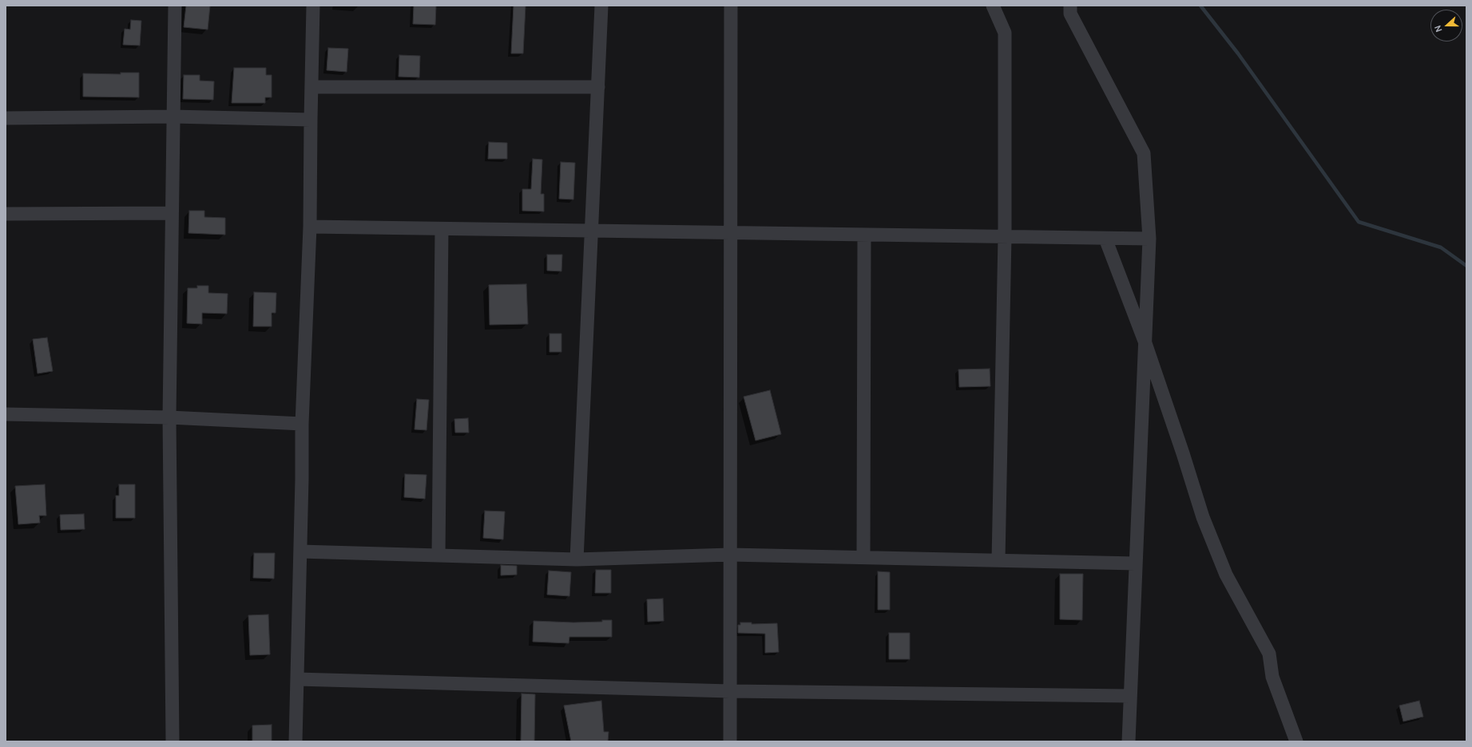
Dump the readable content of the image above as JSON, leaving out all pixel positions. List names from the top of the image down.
{
  "north": "left"
}
